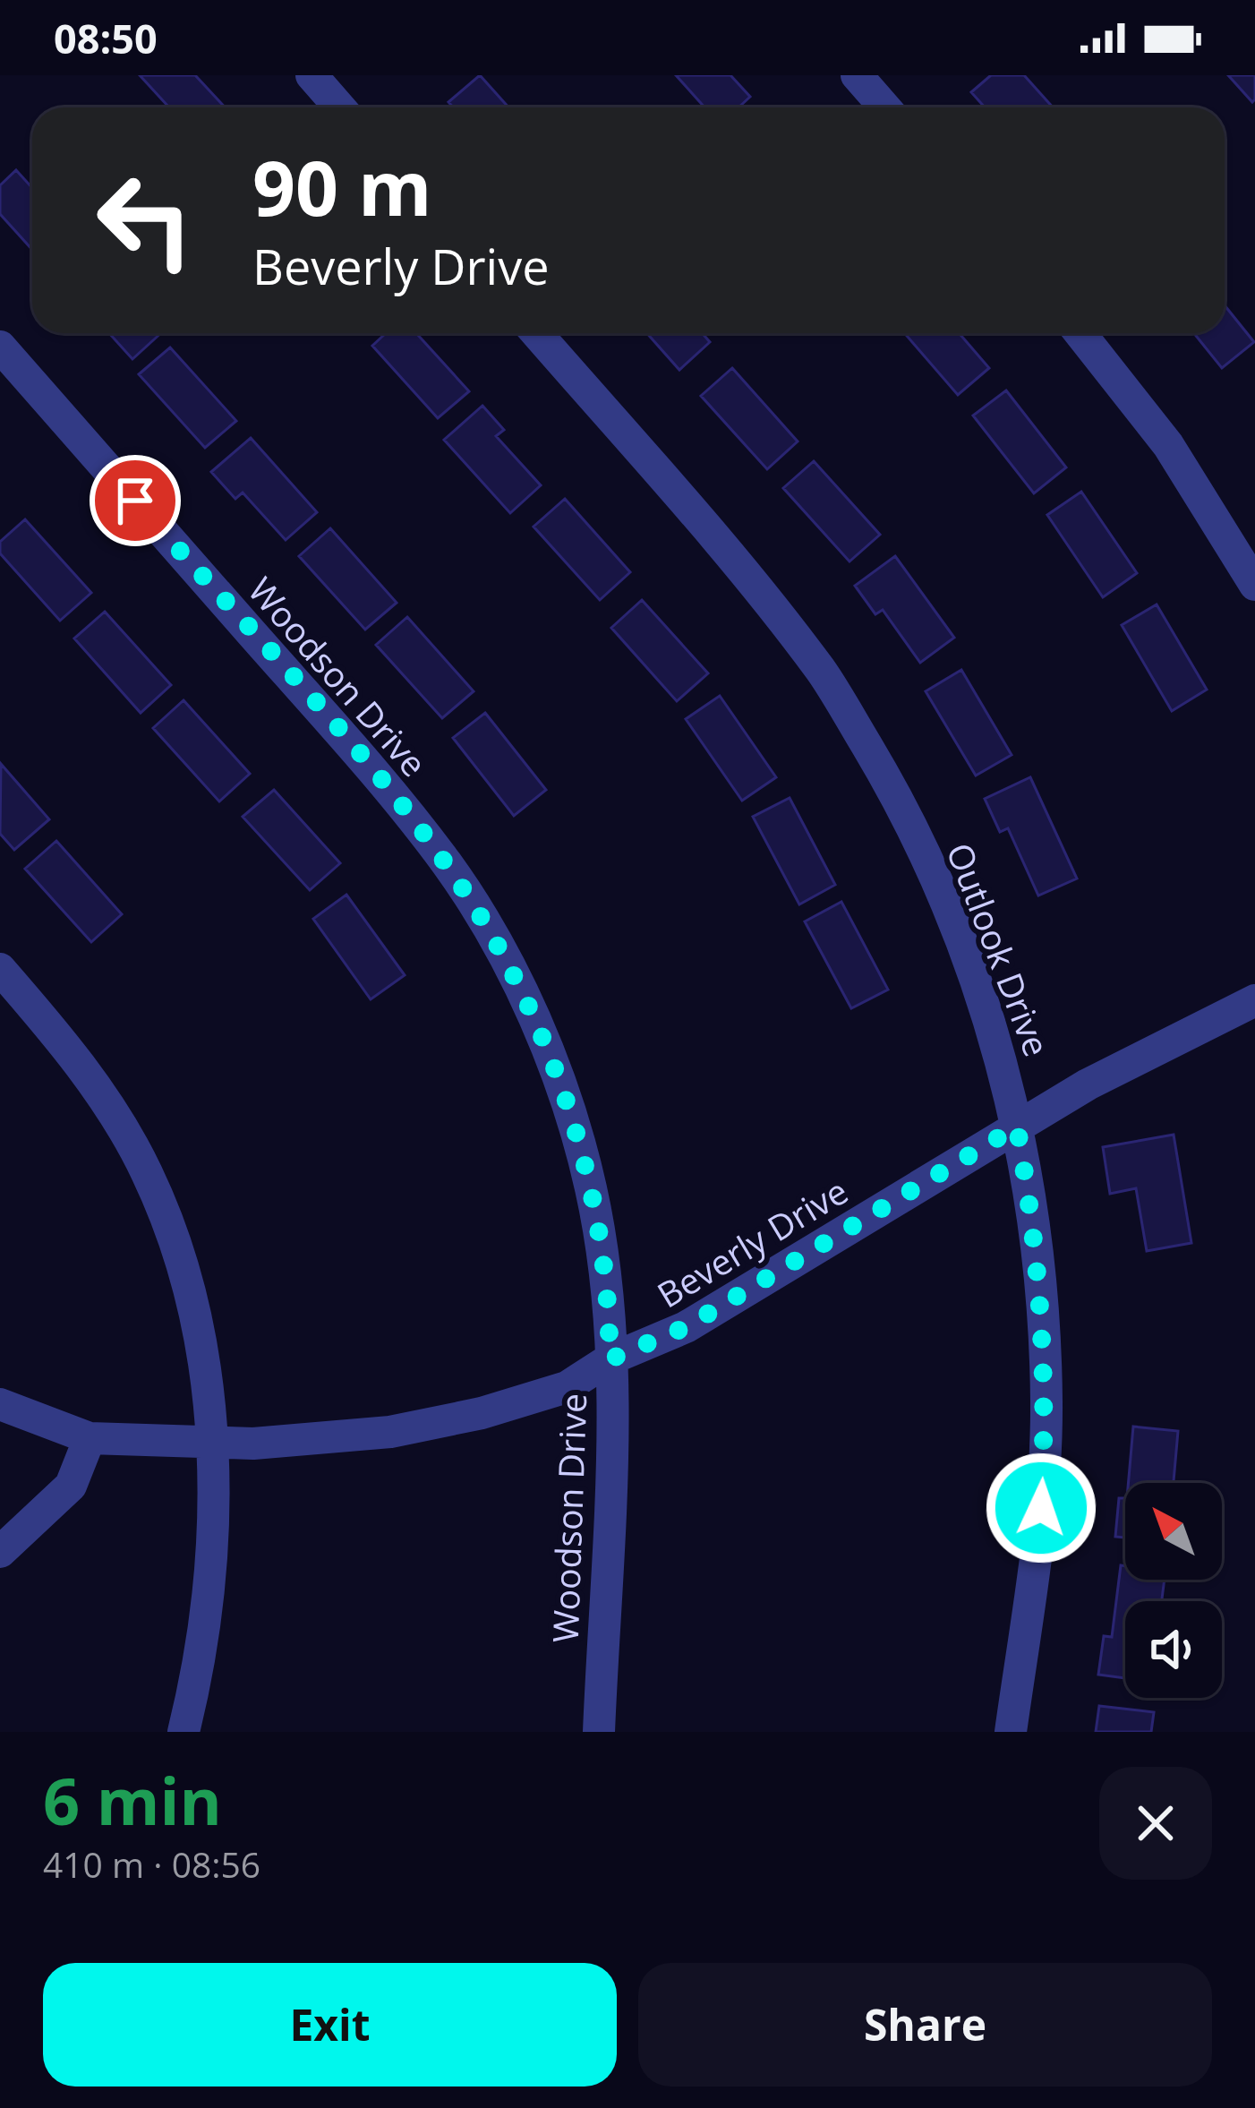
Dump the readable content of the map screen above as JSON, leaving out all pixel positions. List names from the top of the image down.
{
  "streets": {
    "street": ["Woodson Drive", "Outlook Drive", "Beverly Drive"]
  },
  "crossings": [
    ["Woodson Drive", "Beverly Drive"],
    ["Outlook Drive", "Beverly Drive"]
  ],
  "north": "top left",
  "page": {
    "status": "08:50",
    "turn": ["90 m", "Beverly Drive"],
    "heading": ["6 min", "410 m · 08:56"],
    "buttons": ["Exit", "Share"]
  }
}
